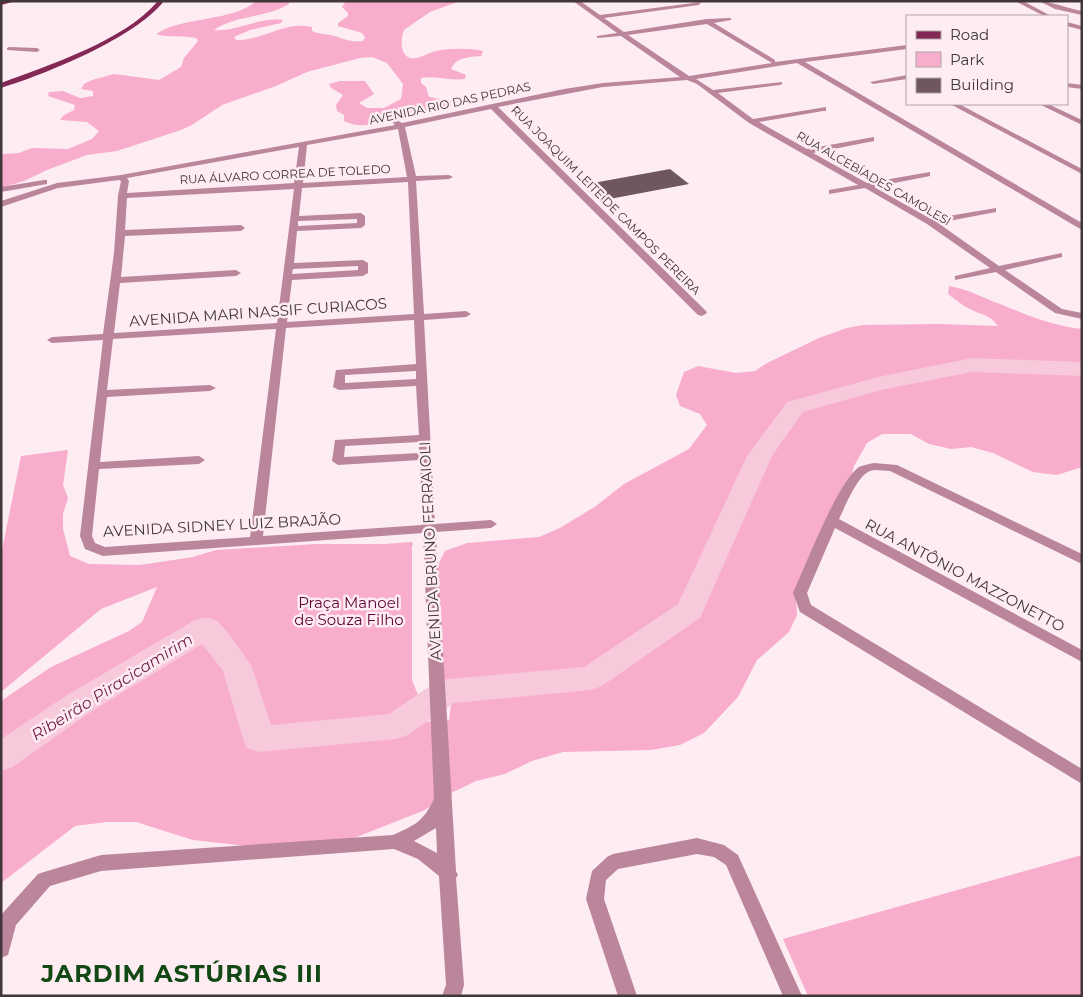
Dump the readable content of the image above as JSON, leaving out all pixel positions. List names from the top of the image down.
{
  "streets": {
    "street": [
      "AVENIDA RIO DAS PEDRAS",
      "RUA ÁLVARO CORREA DE TOLEDO",
      "RUA ALCEBÍADES CAMOLESI",
      "RUA JOAQUIM LEITE DE CAMPOS PEREIRA",
      "AVENIDA MARI NASSIF CURIACOS",
      "AVENIDA SIDNEY LUIZ BRAJÃO",
      "AVENIDA BRUNO FERRAIOLI",
      "RUA ANTÔNIO MAZZONETTO"
    ]
  },
  "crossings": [
    ["AVENIDA RIO DAS PEDRAS", "RUA ALCEBÍADES CAMOLESI"],
    ["AVENIDA RIO DAS PEDRAS", "RUA JOAQUIM LEITE DE CAMPOS PEREIRA"],
    ["AVENIDA RIO DAS PEDRAS", "AVENIDA SIDNEY LUIZ BRAJÃO"],
    ["AVENIDA RIO DAS PEDRAS", "AVENIDA BRUNO FERRAIOLI"],
    ["RUA ÁLVARO CORREA DE TOLEDO", "AVENIDA SIDNEY LUIZ BRAJÃO"],
    ["RUA ÁLVARO CORREA DE TOLEDO", "AVENIDA BRUNO FERRAIOLI"],
    ["AVENIDA MARI NASSIF CURIACOS", "AVENIDA SIDNEY LUIZ BRAJÃO"],
    ["AVENIDA MARI NASSIF CURIACOS", "AVENIDA BRUNO FERRAIOLI"],
    ["AVENIDA SIDNEY LUIZ BRAJÃO", "AVENIDA BRUNO FERRAIOLI"]
  ],
  "districts": ["JARDIM ASTÚRIAS III"],
  "water": ["Ribeirão Piracicamirim"],
  "parks": ["Praça Manoel de Souza Filho"],
  "legend": ["Road", "Park", "Building"]
}
